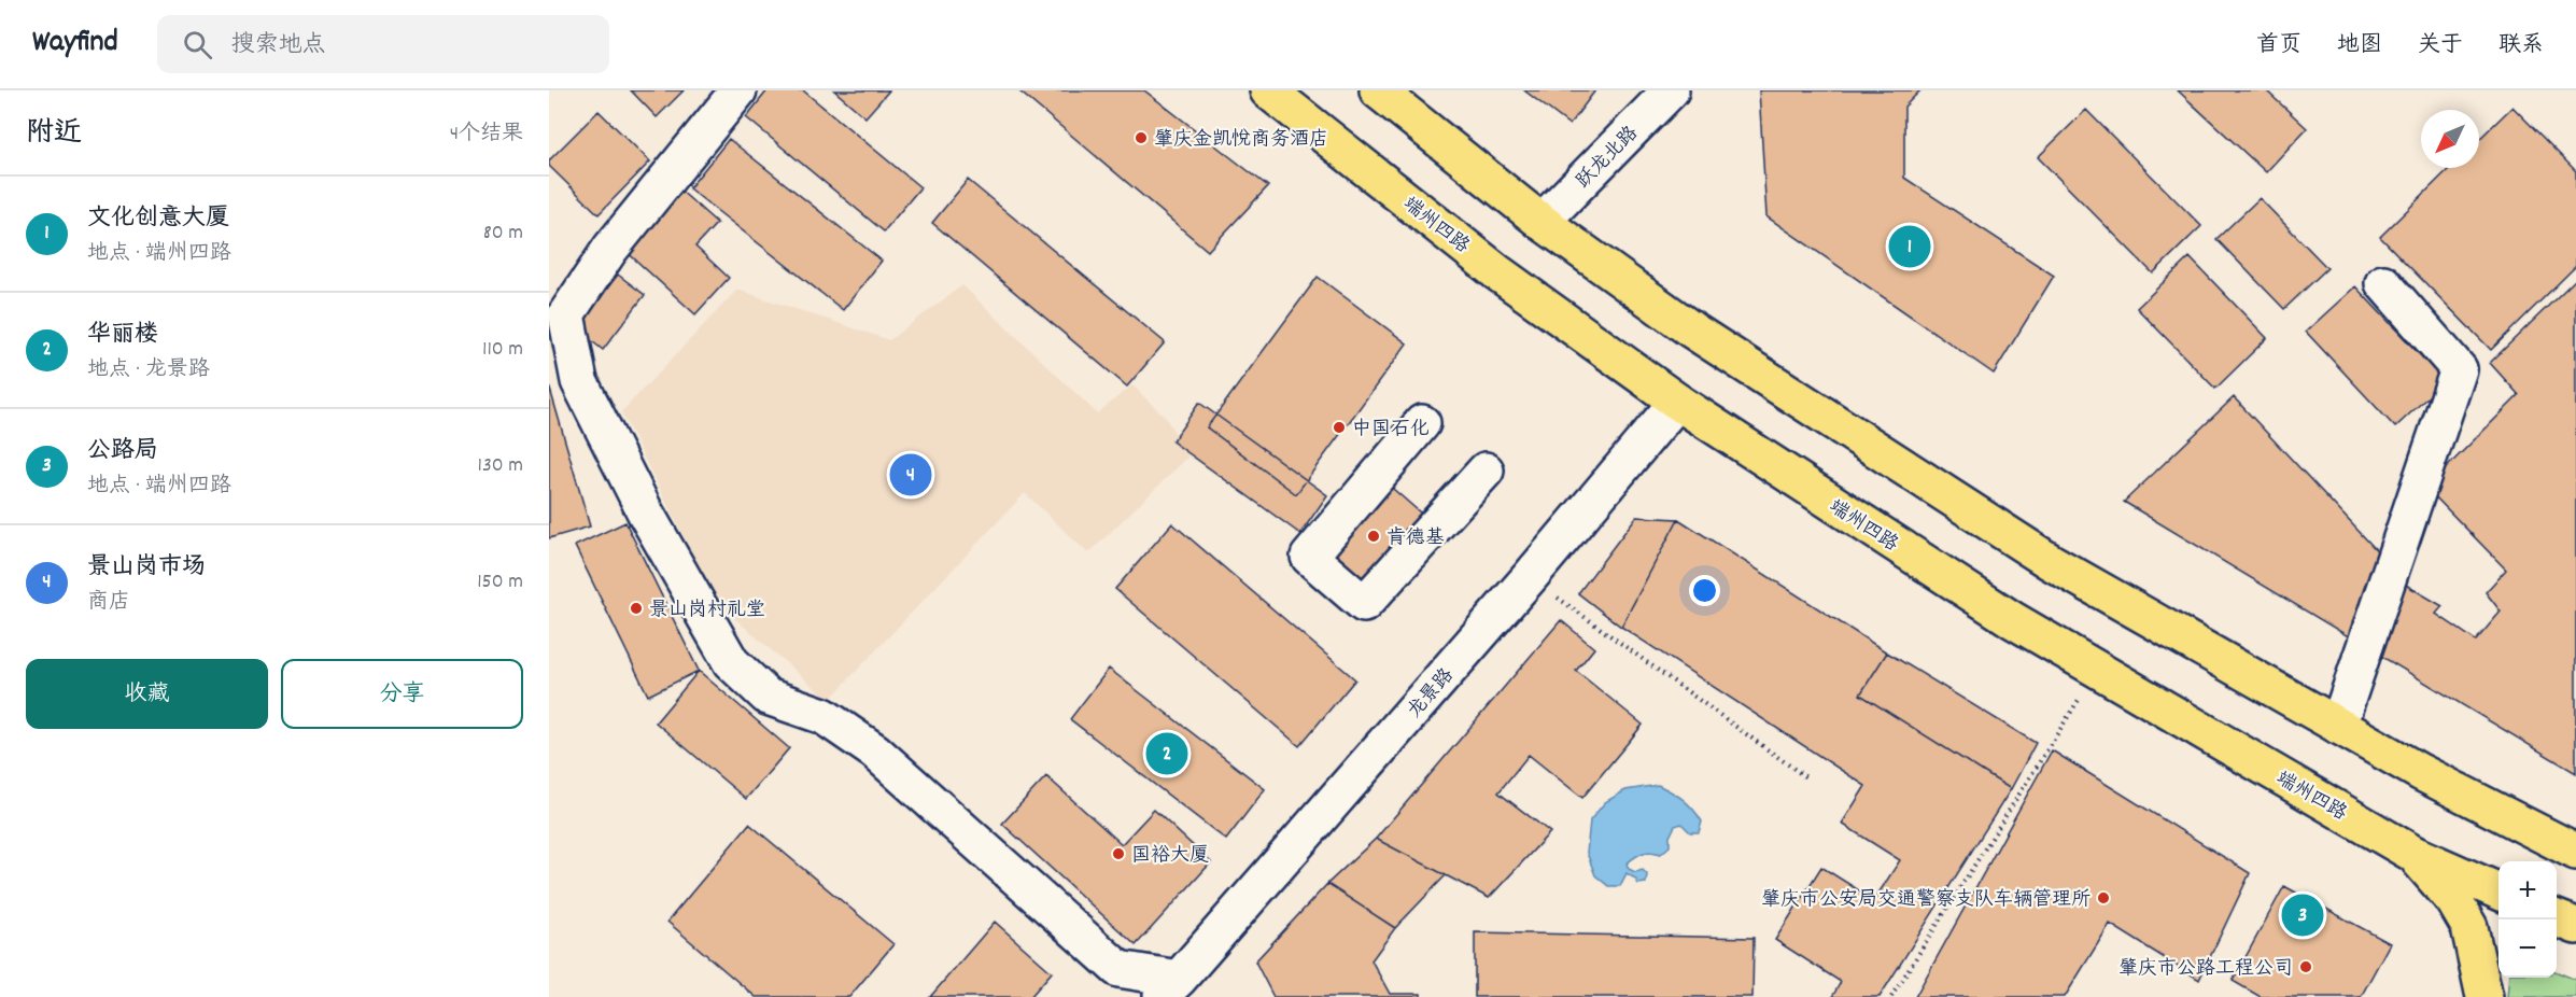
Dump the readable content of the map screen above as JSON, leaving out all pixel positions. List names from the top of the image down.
{
  "streets": {
    "main road": ["端州四路"],
    "street": ["跃龙北路", "龙景路"]
  },
  "crossings": [
    ["端州四路", "龙景路"]
  ],
  "places": [
    "肇庆金凯悦商务酒店",
    "中国石化",
    "肯德基",
    "景山岗村礼堂",
    "国裕大厦",
    "肇庆市公安局交通警察支队车辆管理所",
    "肇庆市公路工程公司"
  ],
  "north": "bottom left",
  "page": {
    "header": "Wayfind",
    "search": "搜索地点",
    "nav": [
      "首页",
      "地图",
      "关于",
      "联系"
    ],
    "heading": ["附近", "4个结果"],
    "list": [
      {
        "mark": "1",
        "name": "文化创意大厦",
        "note": "地点 · 端州四路",
        "value": "80 m"
      },
      {
        "mark": "2",
        "name": "华丽楼",
        "note": "地点 · 龙景路",
        "value": "110 m"
      },
      {
        "mark": "3",
        "name": "公路局",
        "note": "地点 · 端州四路",
        "value": "130 m"
      },
      {
        "mark": "4",
        "name": "景山岗市场",
        "note": "商店",
        "value": "150 m"
      }
    ],
    "pins": [
      "1",
      "4",
      "2",
      "3"
    ],
    "buttons": ["收藏", "分享"],
    "map_buttons": ["+", "−"]
  }
}
